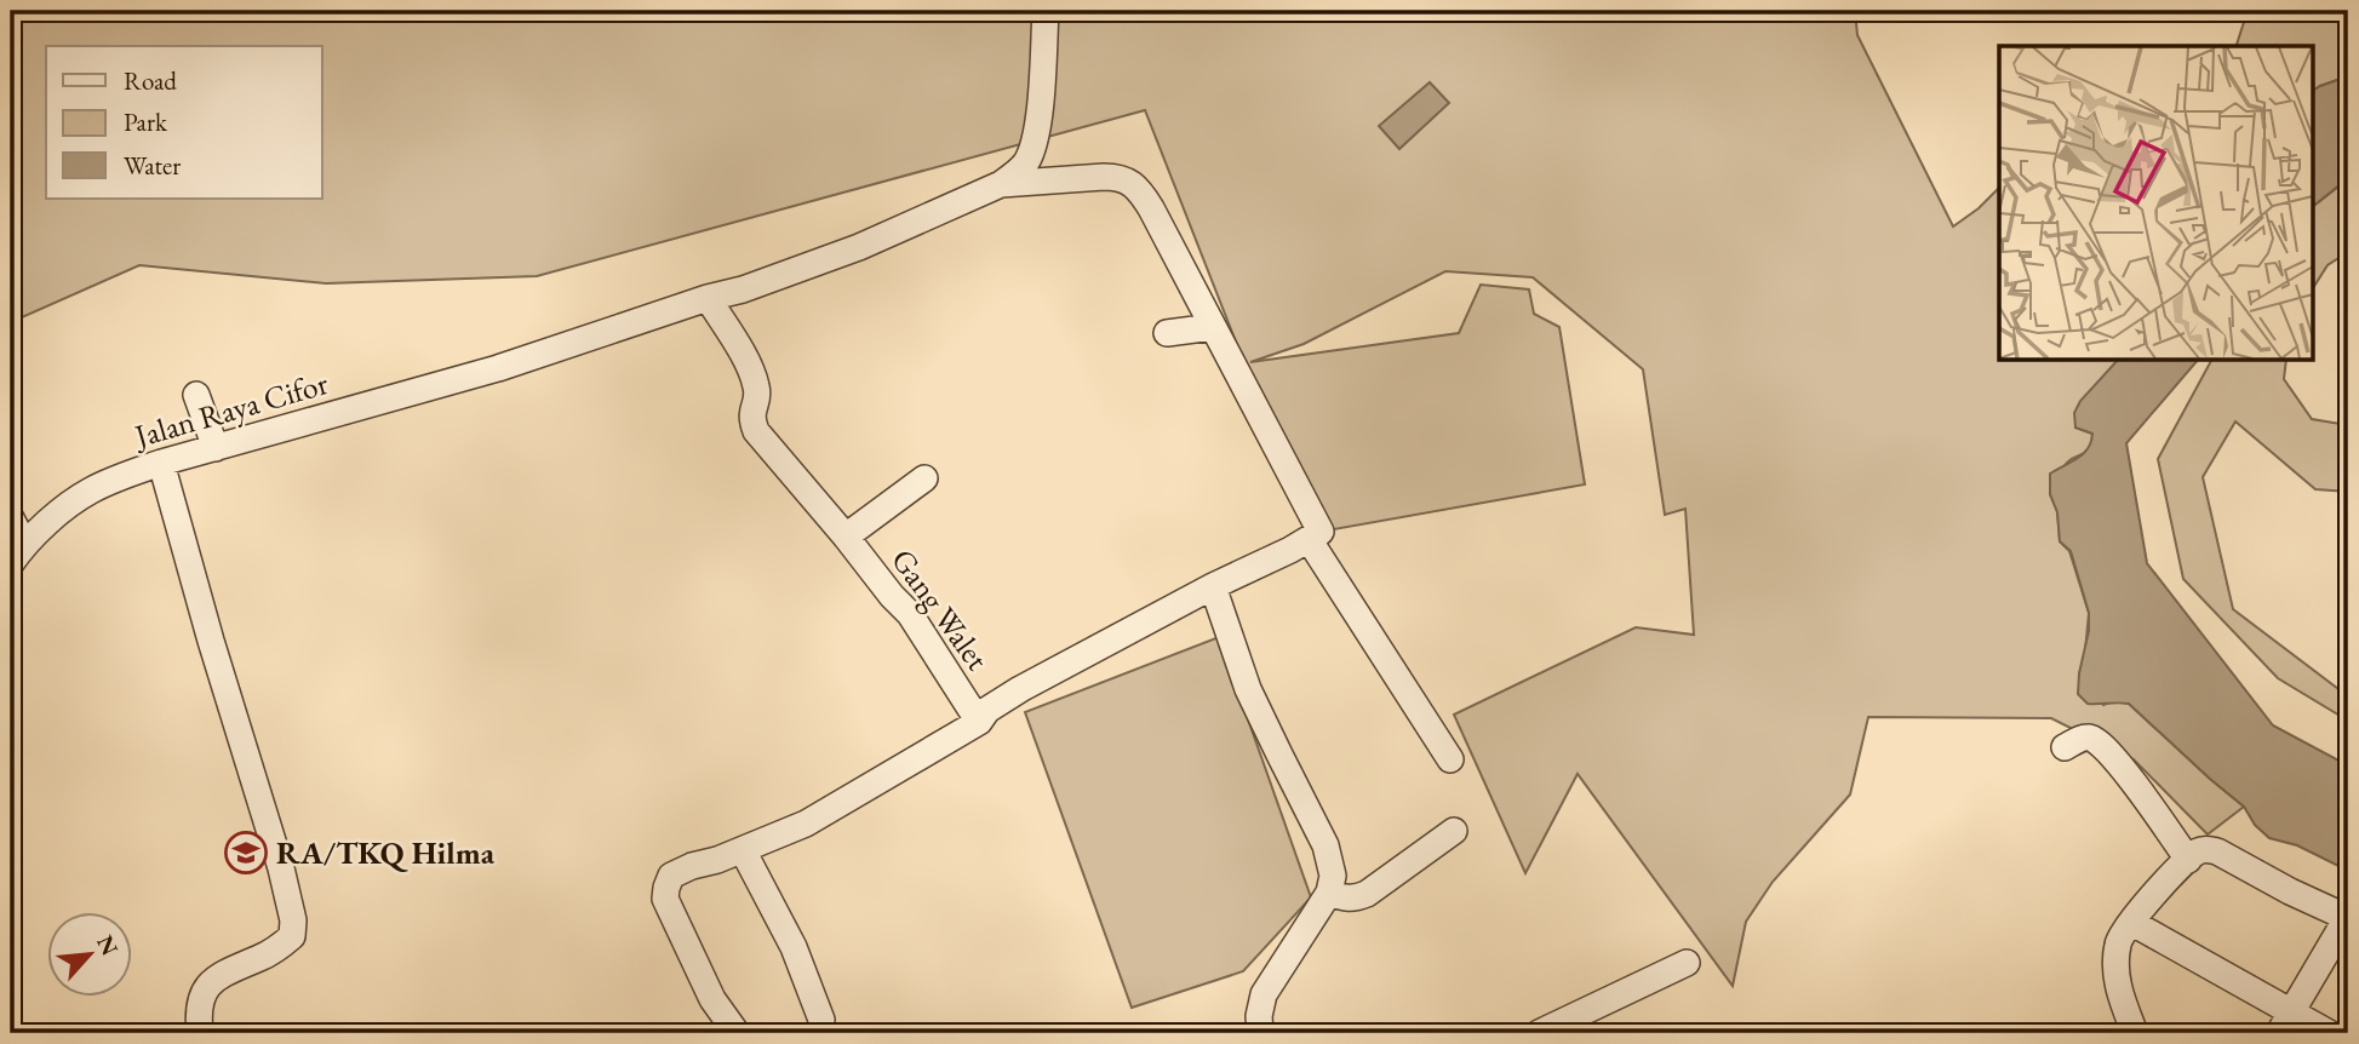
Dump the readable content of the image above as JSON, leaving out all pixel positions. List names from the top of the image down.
{
  "streets": {
    "street": ["Jalan Raya Cifor", "Gang Walet"]
  },
  "crossings": [
    ["Jalan Raya Cifor", "Gang Walet"]
  ],
  "places": {
    "school or university": ["RA/TKQ Hilma"]
  },
  "legend": ["Road", "Park", "Water"],
  "north": "top right"
}
